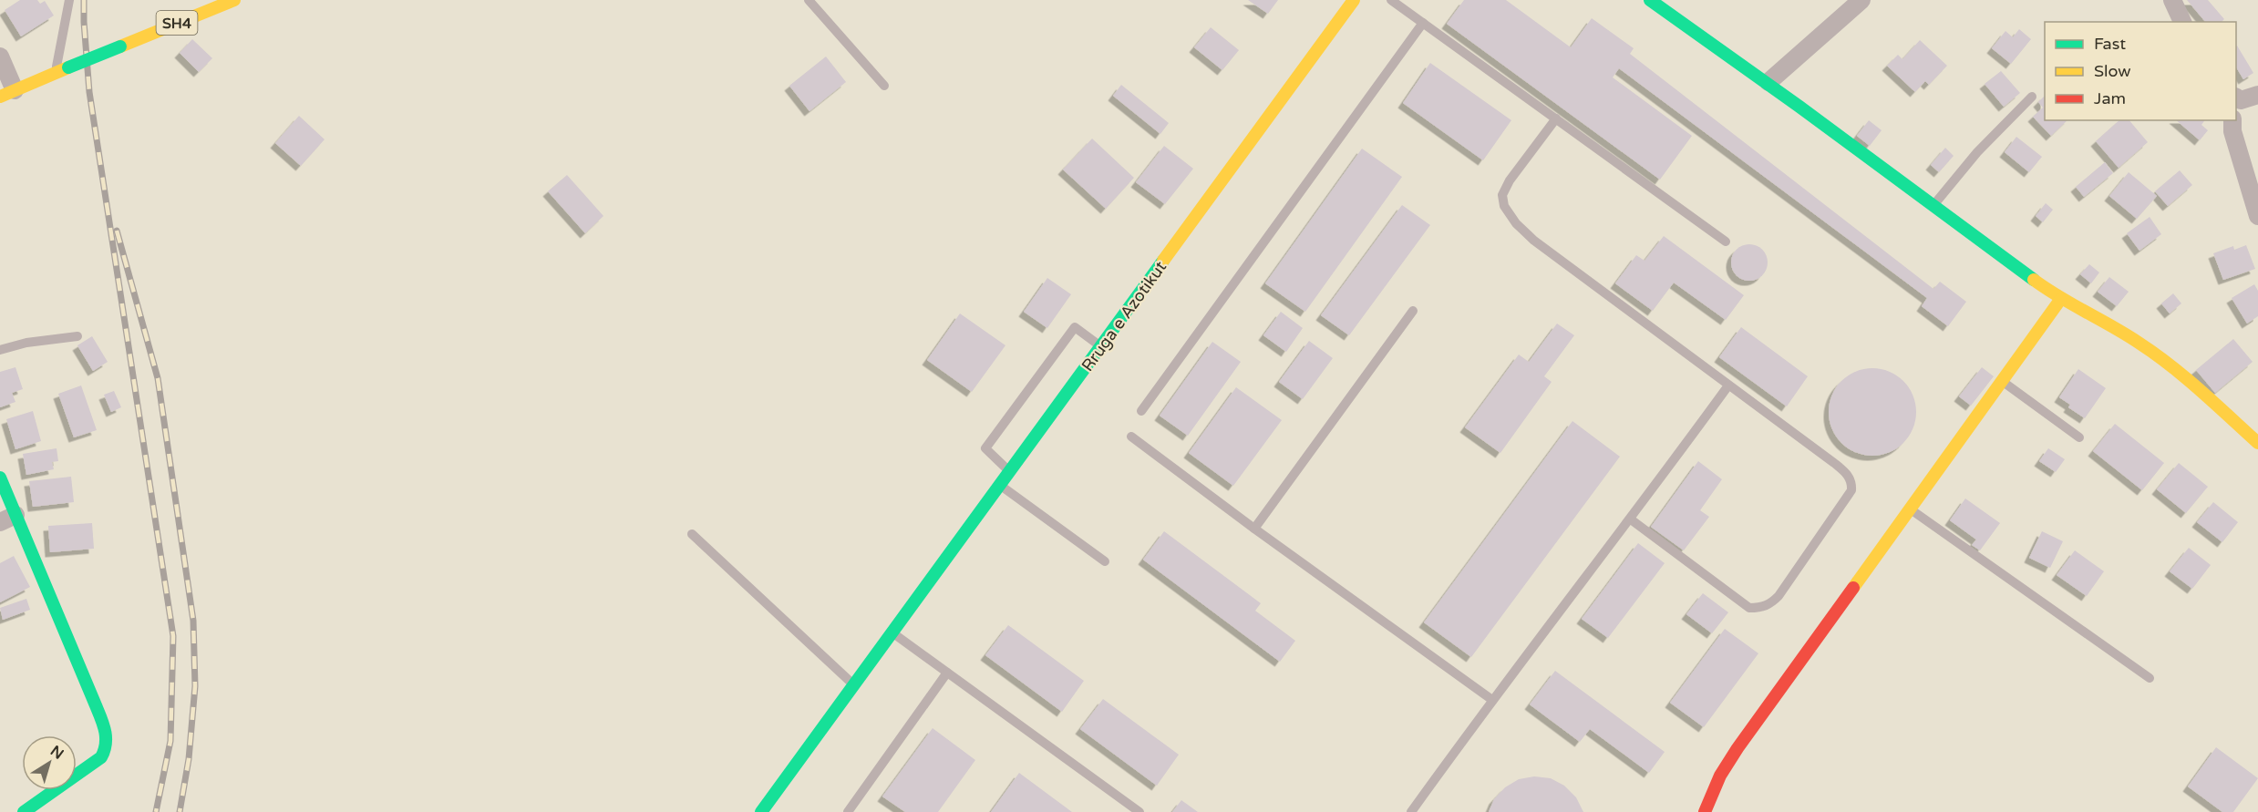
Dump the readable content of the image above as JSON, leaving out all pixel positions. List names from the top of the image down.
{
  "streets": {
    "street": ["SH4", "Rruga e Azotikut"]
  },
  "legend": ["Fast", "Slow", "Jam"],
  "north": "top right"
}
